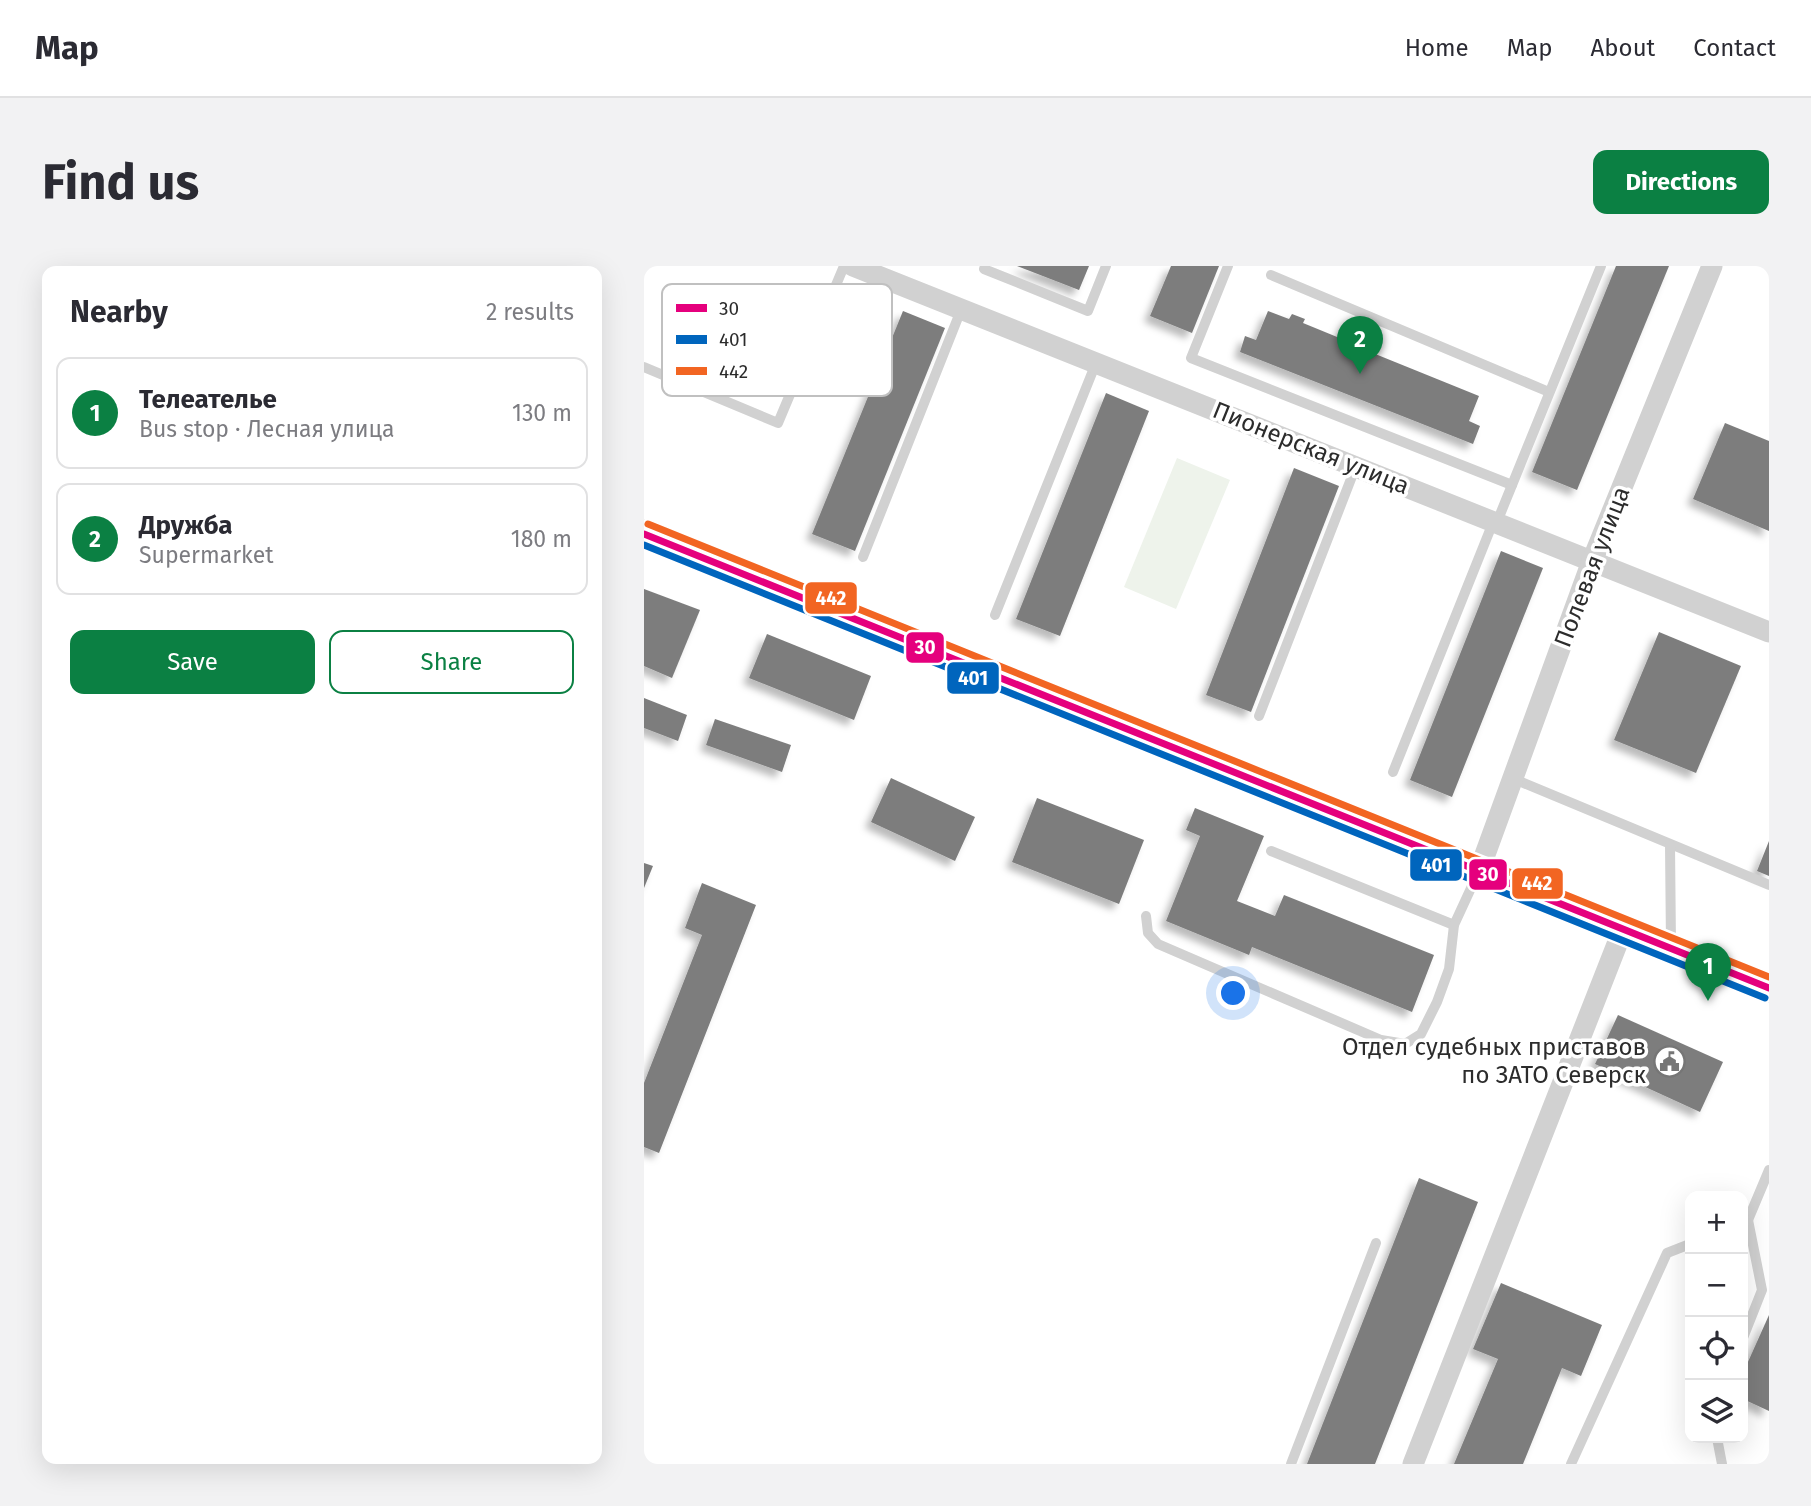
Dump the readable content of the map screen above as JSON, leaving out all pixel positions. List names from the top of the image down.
{
  "streets": {
    "street": ["Пионерская улица", "Полевая улица"]
  },
  "crossings": [
    ["Пионерская улица", "Полевая улица"]
  ],
  "places": {
    "public building": ["Отдел судебных приставов по ЗАТО Северск"]
  },
  "lines": ["transit line 442", "transit line 30", "transit line 401"],
  "legend": ["30", "401", "442"],
  "page": {
    "header": "Map",
    "nav": [
      "Home",
      "Map",
      "About",
      "Contact"
    ],
    "buttons": [
      "Directions",
      ["Save", "Share"]
    ],
    "title": "Find us",
    "heading": ["Nearby", "2 results"],
    "pins": ["2", "1"],
    "list": [
      {
        "mark": "1",
        "name": "Телеателье",
        "note": "Bus stop · Лесная улица",
        "value": "130 m"
      },
      {
        "mark": "2",
        "name": "Дружба",
        "note": "Supermarket",
        "value": "180 m"
      }
    ],
    "map_buttons": ["+", "−"]
  }
}
